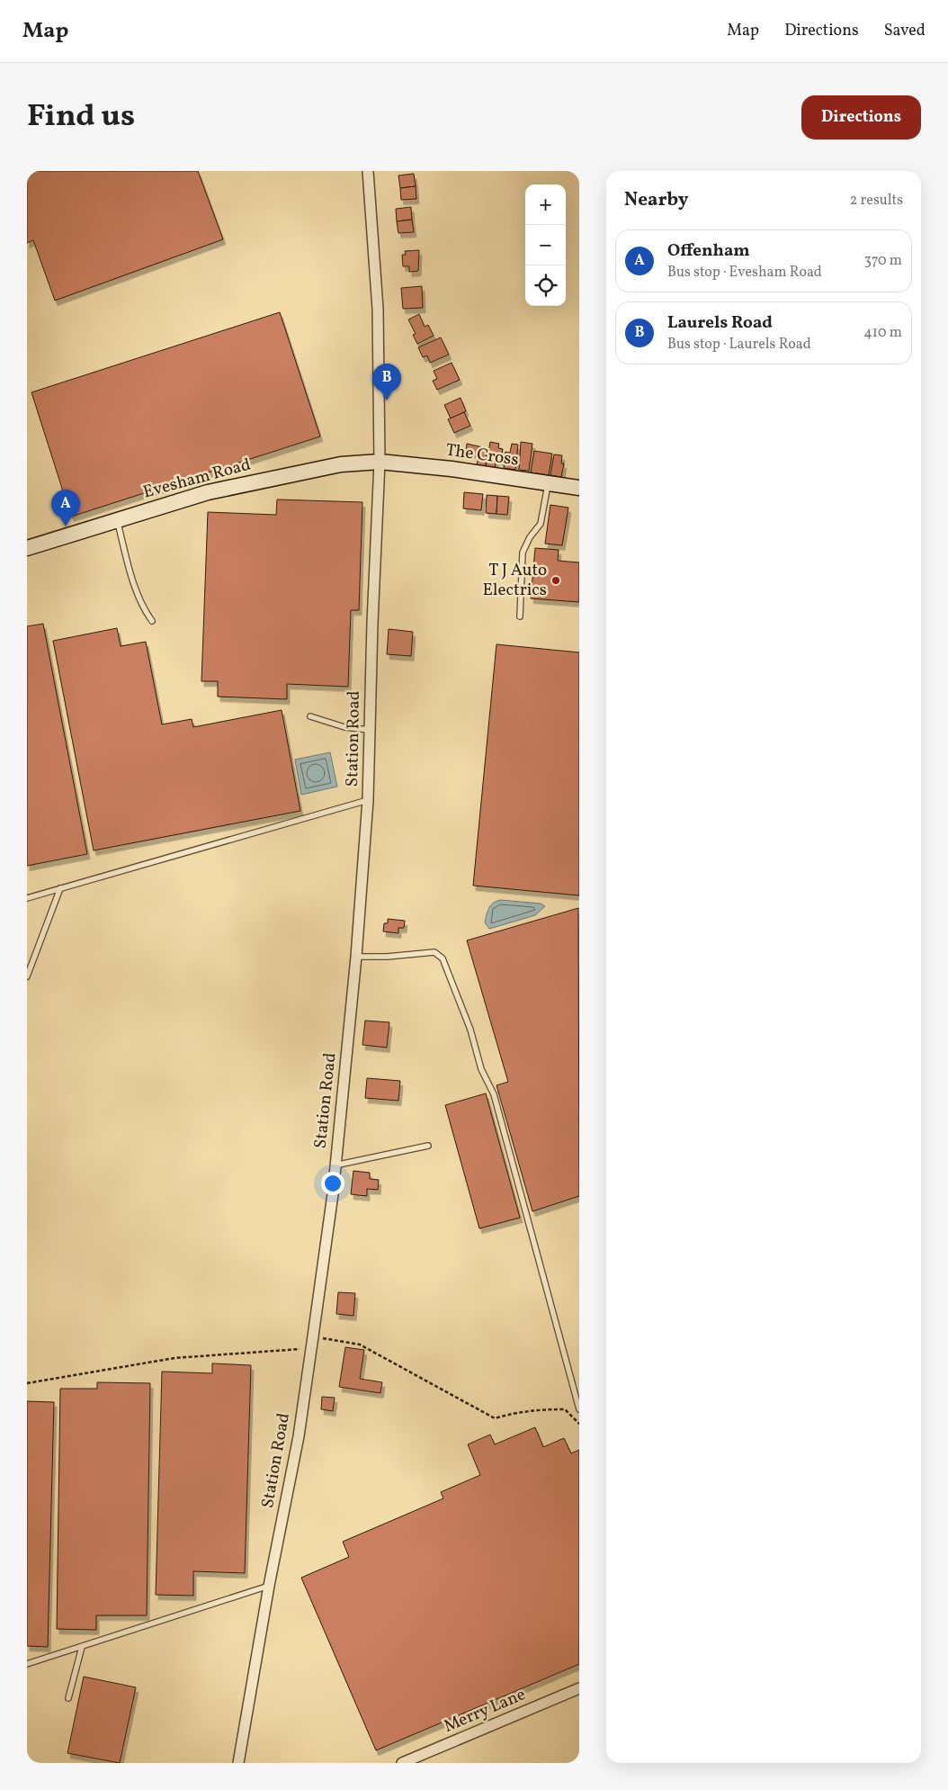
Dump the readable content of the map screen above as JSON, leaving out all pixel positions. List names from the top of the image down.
{
  "streets": {
    "main road": ["The Cross", "Evesham Road"],
    "street": ["Station Road", "Merry Lane"]
  },
  "crossings": [
    ["The Cross", "Evesham Road"],
    ["The Cross", "Station Road"],
    ["Evesham Road", "Station Road"]
  ],
  "places": ["T J Auto Electrics"],
  "page": {
    "header": "Map",
    "nav": ["Map", "Directions", "Saved"],
    "title": "Find us",
    "buttons": "Directions",
    "heading": ["Nearby", "2 results"],
    "map_buttons": ["+", "−"],
    "list": [
      {
        "mark": "A",
        "name": "Offenham",
        "note": "Bus stop · Evesham Road",
        "value": "370 m"
      },
      {
        "mark": "B",
        "name": "Laurels Road",
        "note": "Bus stop · Laurels Road",
        "value": "410 m"
      }
    ],
    "pins": ["B", "A"]
  }
}
